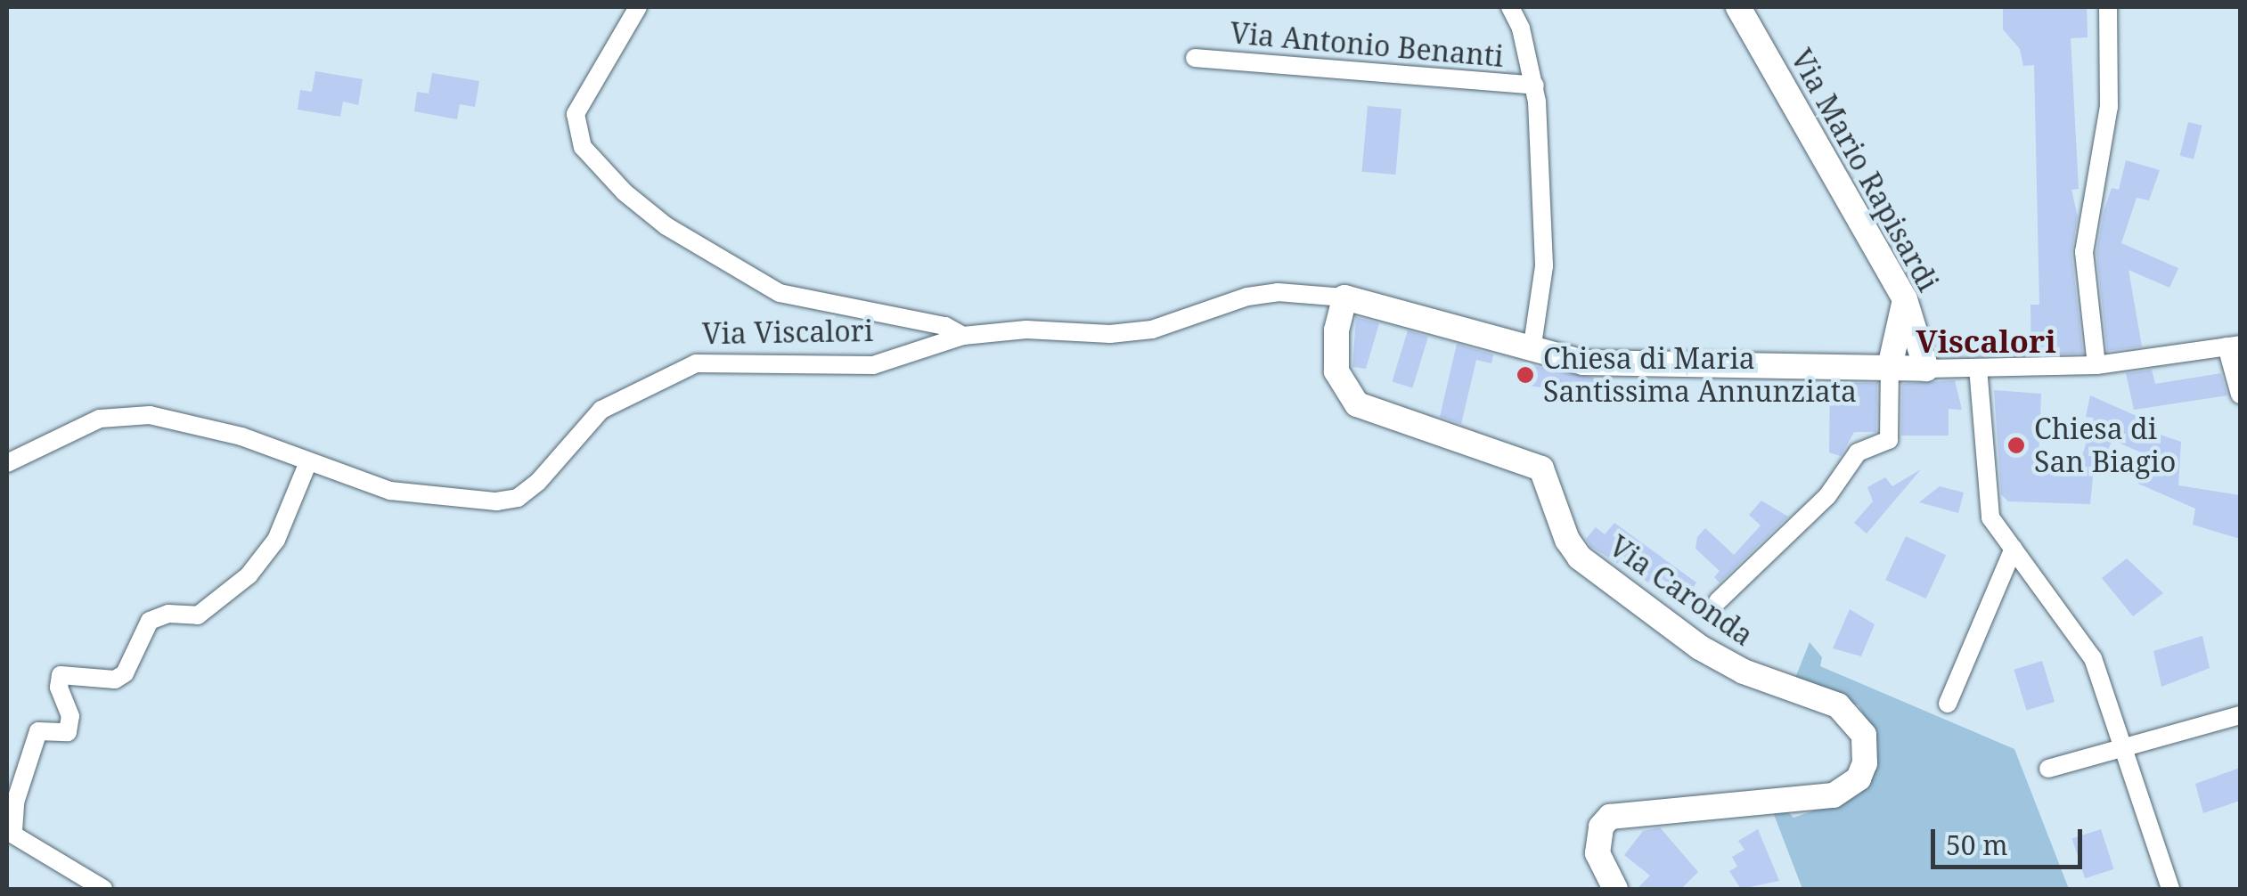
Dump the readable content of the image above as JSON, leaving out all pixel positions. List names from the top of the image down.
{
  "streets": {
    "street": [
      "Via Antonio Benanti",
      "Via Mario Rapisardi",
      "Via Viscalori",
      "Via Caronda"
    ]
  },
  "crossings": [
    ["Via Mario Rapisardi", "Via Viscalori"],
    ["Via Viscalori", "Via Caronda"]
  ],
  "districts": ["Viscalori"],
  "places": ["Chiesa di Maria Santissima Annunziata", "Chiesa di San Biagio"],
  "scale_bar": "50 m"
}
